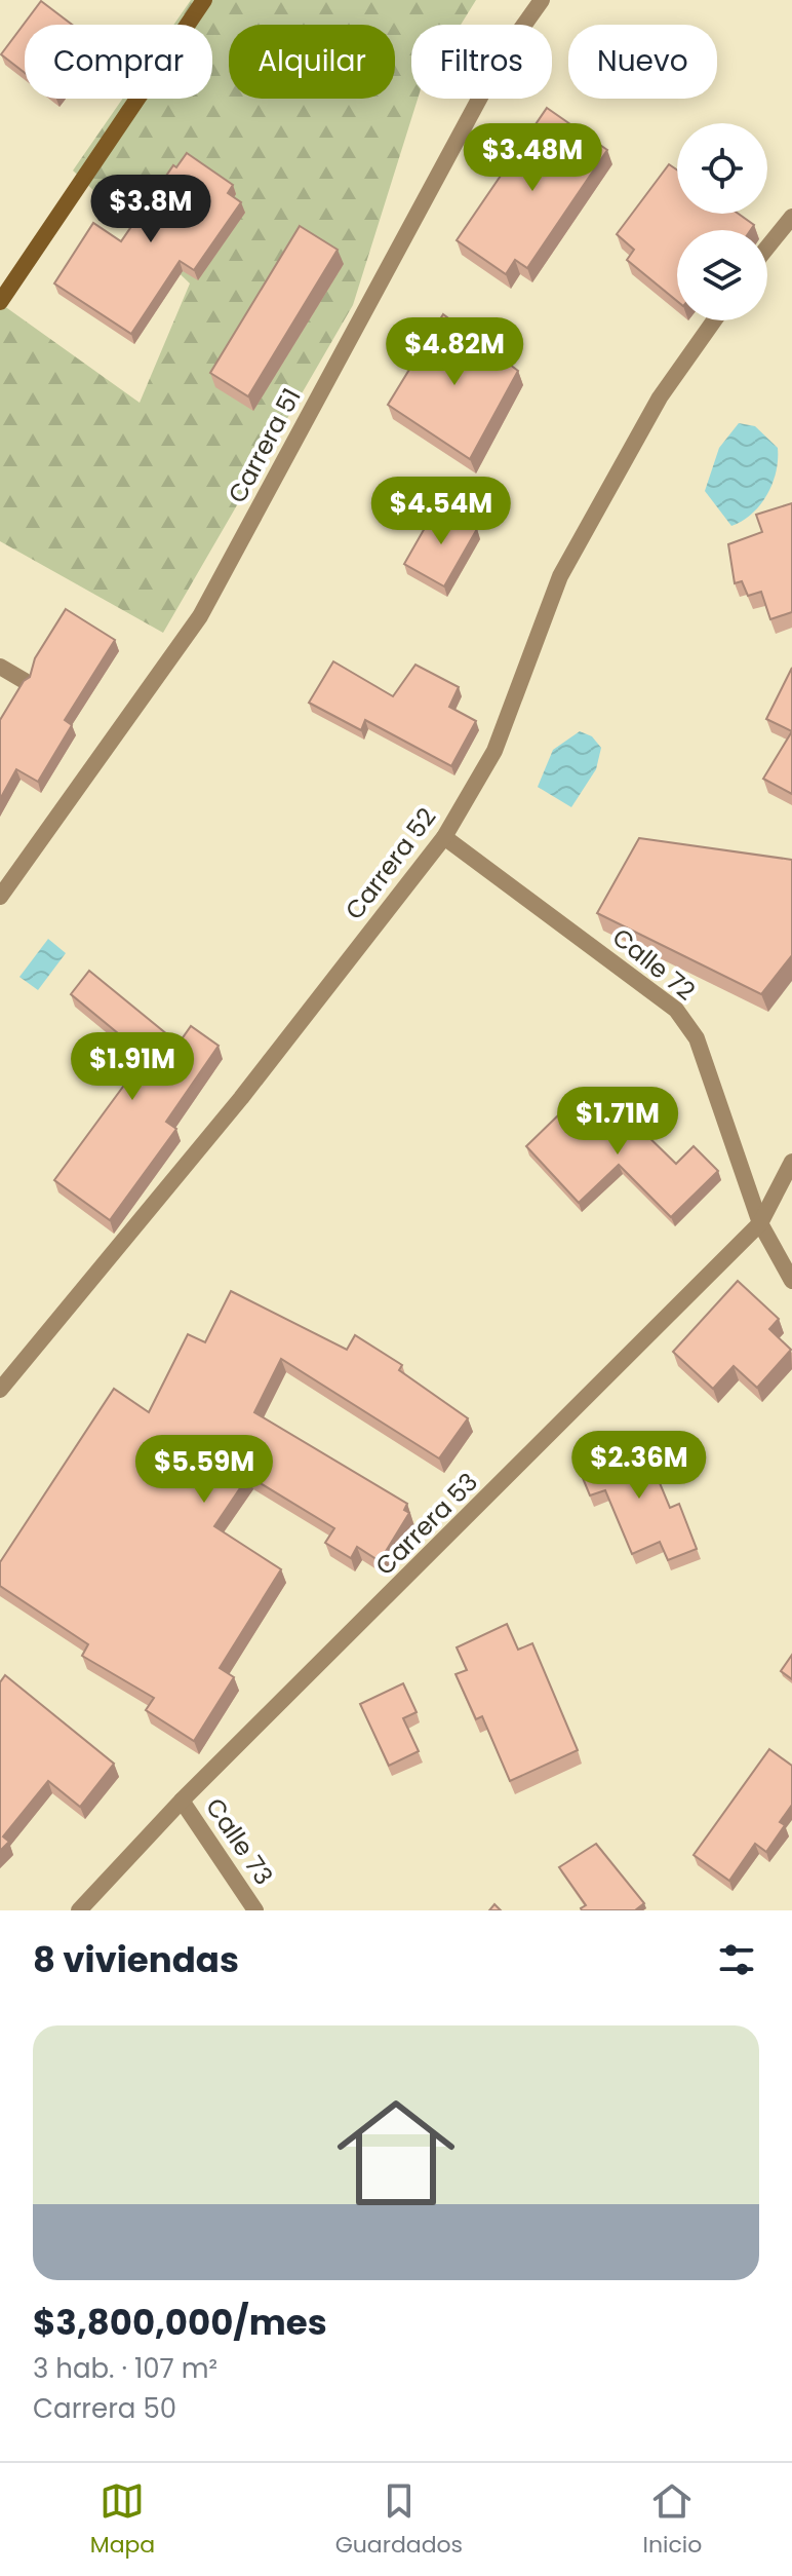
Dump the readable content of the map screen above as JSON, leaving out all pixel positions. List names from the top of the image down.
{
  "streets": {
    "street": [
      "Carrera 51",
      "Carrera 52",
      "Calle 72",
      "Carrera 53",
      "Calle 73"
    ]
  },
  "crossings": [
    ["Carrera 52", "Calle 72"],
    ["Calle 72", "Carrera 53"],
    ["Carrera 53", "Calle 73"]
  ],
  "page": {
    "chip": [
      "Comprar",
      "Alquilar",
      "Filtros",
      "Nuevo"
    ],
    "price": [
      "$3.48M",
      "$3.8M",
      "$4.82M",
      "$4.54M",
      "$1.91M",
      "$1.71M",
      "$2.36M",
      "$5.59M"
    ],
    "heading": "8 viviendas",
    "list": [
      {
        "name": "$3,800,000/mes",
        "note": "3 hab. · 107 m² · Carrera 50"
      }
    ],
    "tabs": ["Mapa", "Guardados", "Inicio"]
  }
}
